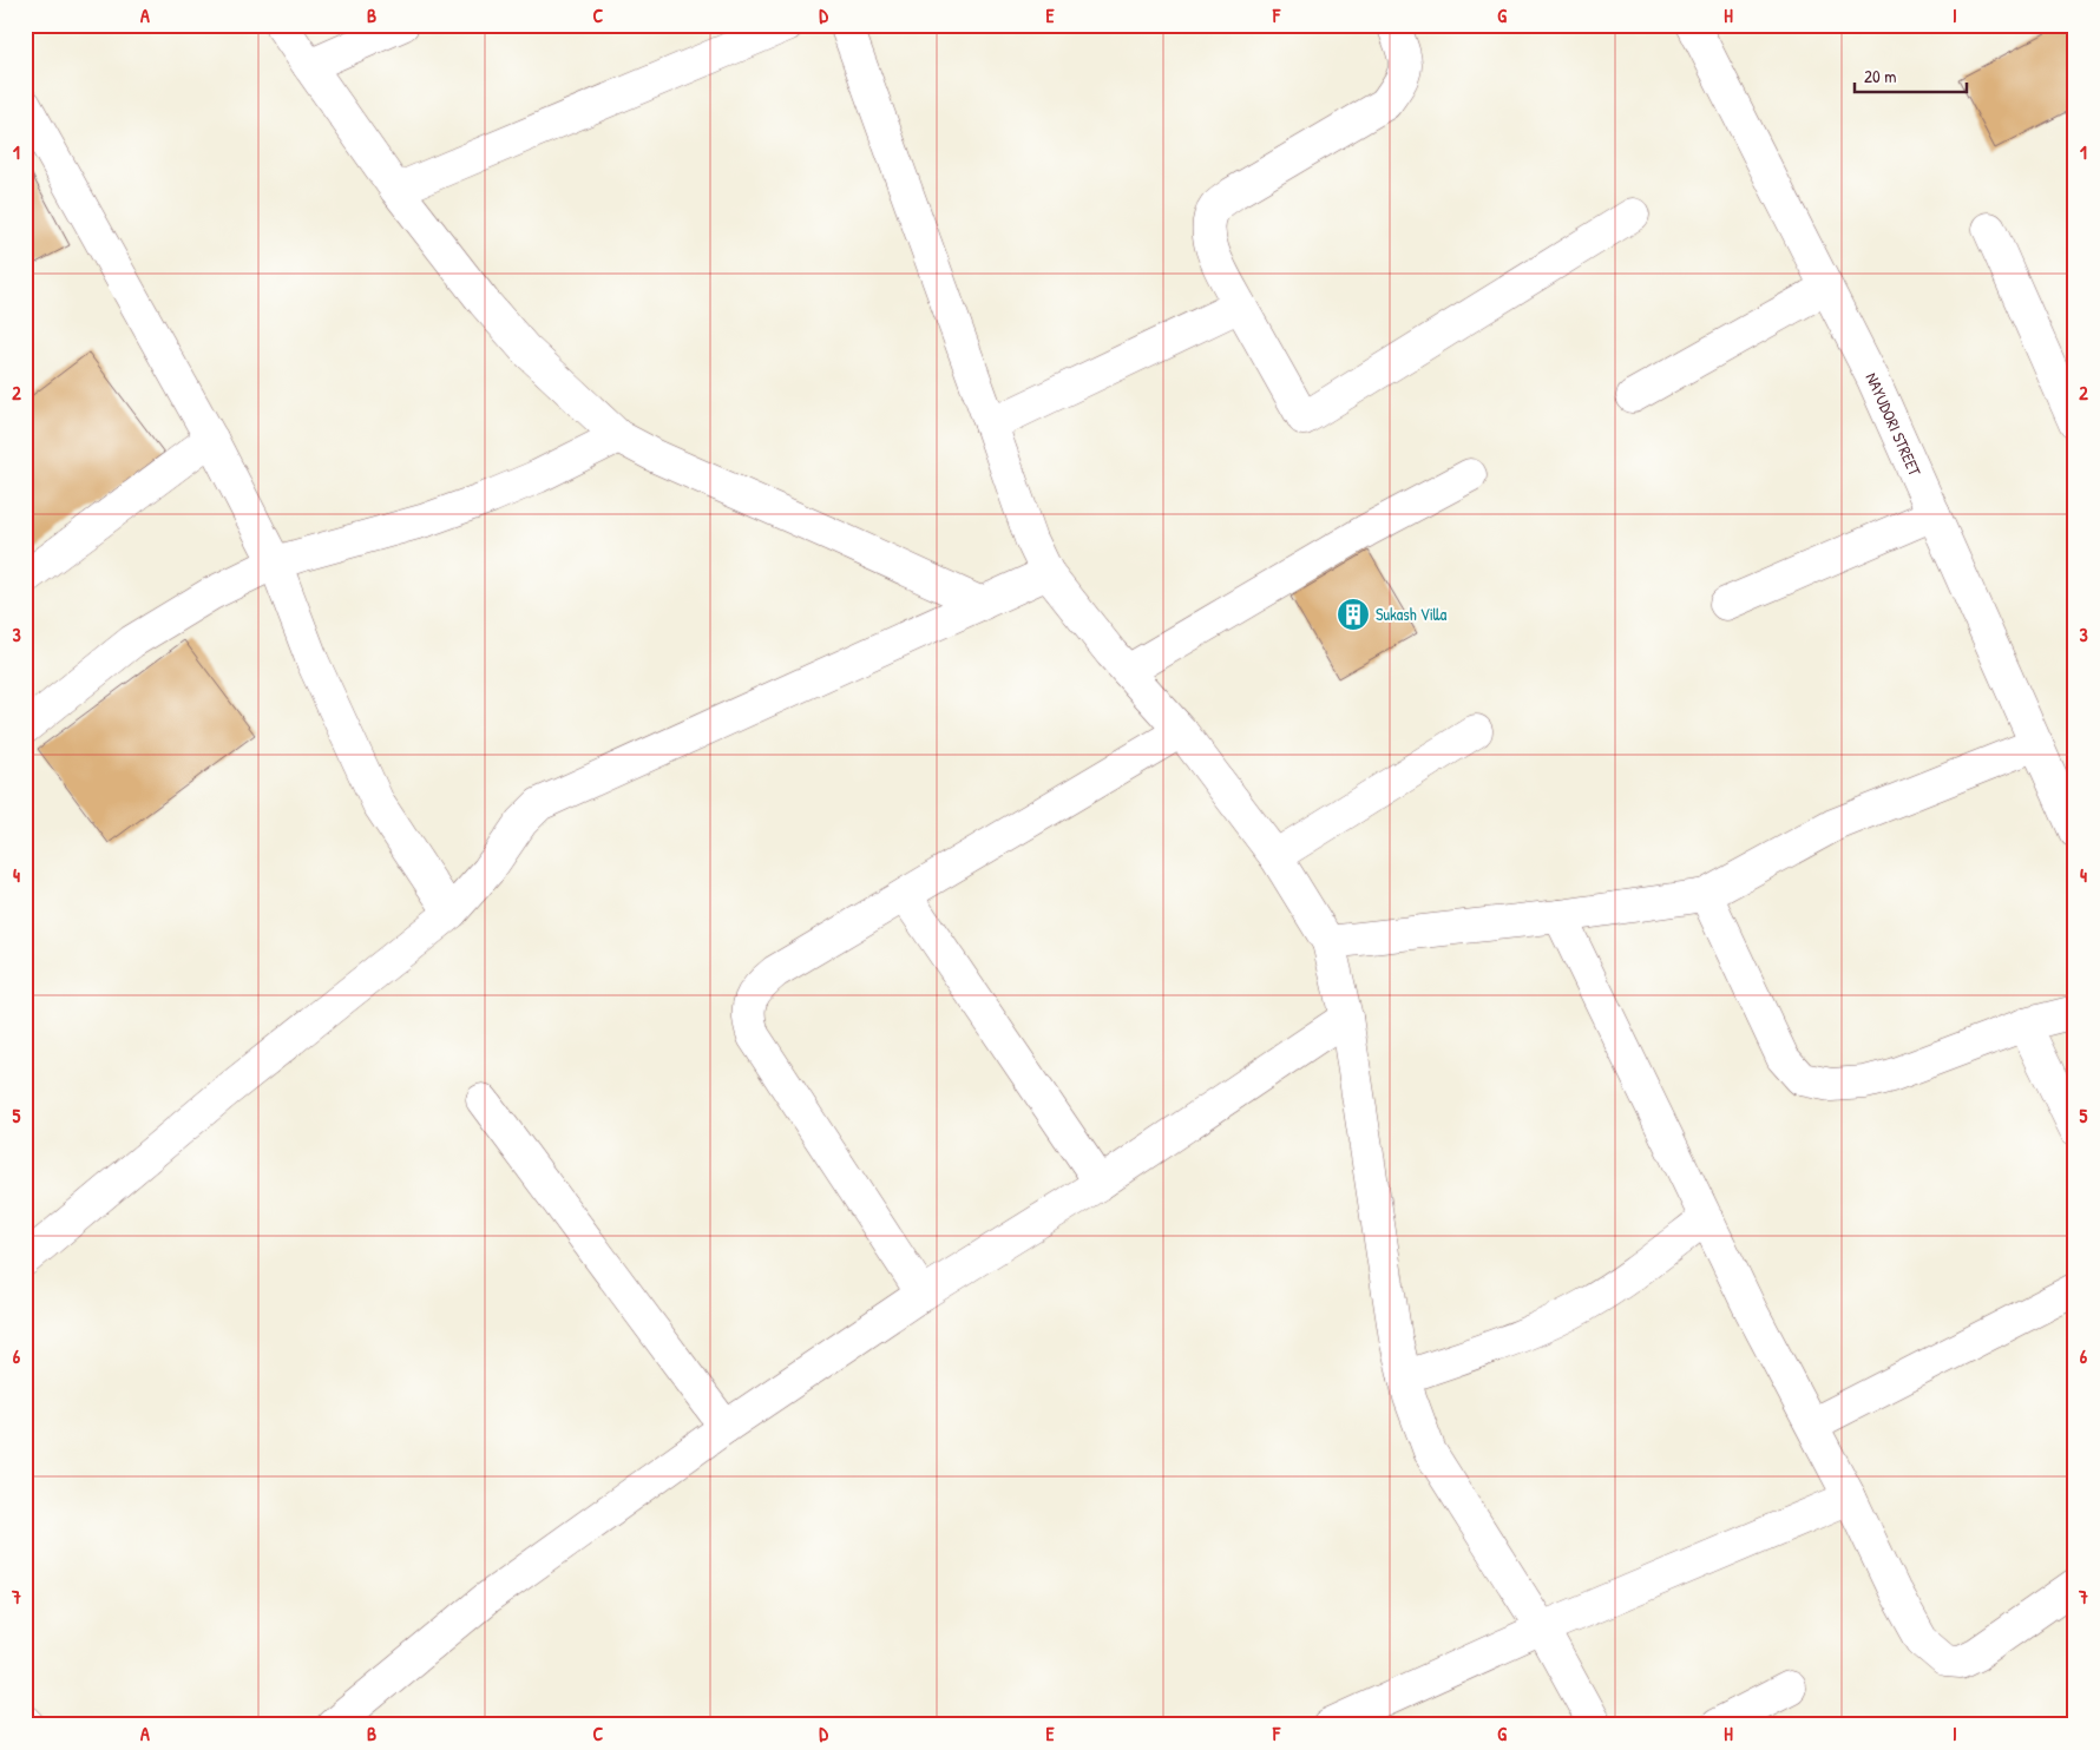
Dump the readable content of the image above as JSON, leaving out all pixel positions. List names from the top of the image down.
{
  "streets": {
    "street": ["NAYUDORI STREET"]
  },
  "places": {
    "building": ["Sukash Villa"]
  },
  "scale_bar": "20 m",
  "grid": {
    "columns": [
      "A",
      "B",
      "C",
      "D",
      "E",
      "F",
      "G",
      "H",
      "I"
    ],
    "rows": [
      "1",
      "2",
      "3",
      "4",
      "5",
      "6",
      "7"
    ]
  }
}
